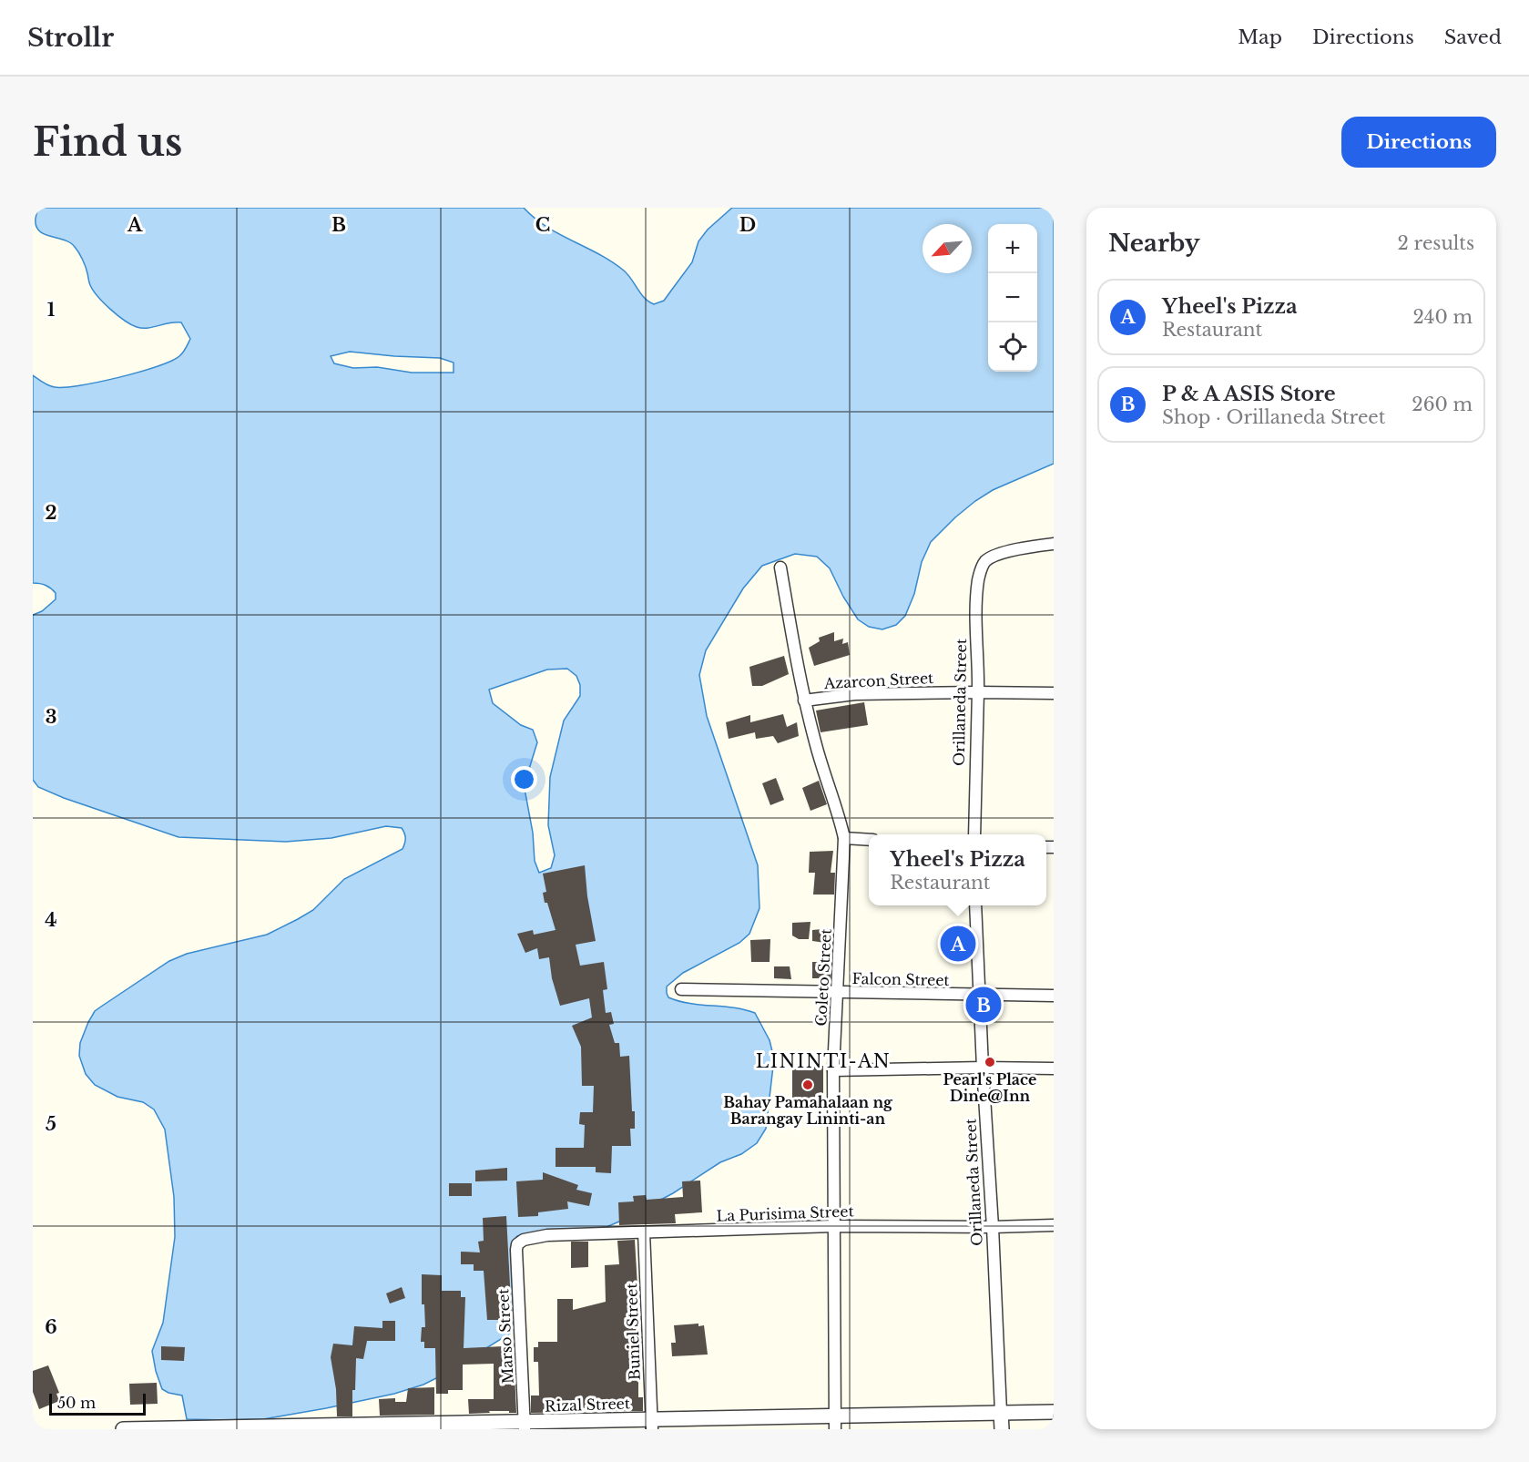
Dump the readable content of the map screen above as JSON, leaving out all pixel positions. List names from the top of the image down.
{
  "streets": {
    "street": [
      "Azarcon Street",
      "Orillaneda Street",
      "Coleto Street",
      "Falcon Street",
      "La Purisima Street",
      "Buniel Street",
      "Marso Street",
      "Rizal Street"
    ]
  },
  "crossings": [
    ["Azarcon Street", "Orillaneda Street"],
    ["Azarcon Street", "Coleto Street"],
    ["Orillaneda Street", "Falcon Street"],
    ["Orillaneda Street", "La Purisima Street"],
    ["Orillaneda Street", "Rizal Street"],
    ["Coleto Street", "Falcon Street"],
    ["Coleto Street", "La Purisima Street"],
    ["Coleto Street", "Rizal Street"],
    ["La Purisima Street", "Buniel Street"],
    ["La Purisima Street", "Marso Street"],
    ["Buniel Street", "Rizal Street"],
    ["Marso Street", "Rizal Street"]
  ],
  "districts": ["LININTI-AN"],
  "places": ["Pearl's Place Dine@Inn", "Bahay Pamahalaan ng Barangay Lininti-an"],
  "scale_bar": "50 m",
  "north": "bottom left",
  "page": {
    "header": "Strollr",
    "nav": ["Map", "Directions", "Saved"],
    "buttons": "Directions",
    "title": "Find us",
    "heading": ["Nearby", "2 results"],
    "map_buttons": ["+", "−"],
    "list": [
      {
        "mark": "A",
        "name": "Yheel's Pizza",
        "note": "Restaurant",
        "value": "240 m"
      },
      {
        "mark": "B",
        "name": "P & A ASIS Store",
        "note": "Shop · Orillaneda Street",
        "value": "260 m"
      }
    ],
    "popup": ["Yheel's Pizza", "Restaurant"],
    "pins": ["A", "B"],
    "scale": "50 m"
  },
  "grid": {
    "columns": [
      "A",
      "B",
      "C",
      "D"
    ],
    "rows": [
      "1",
      "2",
      "3",
      "4",
      "5",
      "6"
    ]
  }
}
